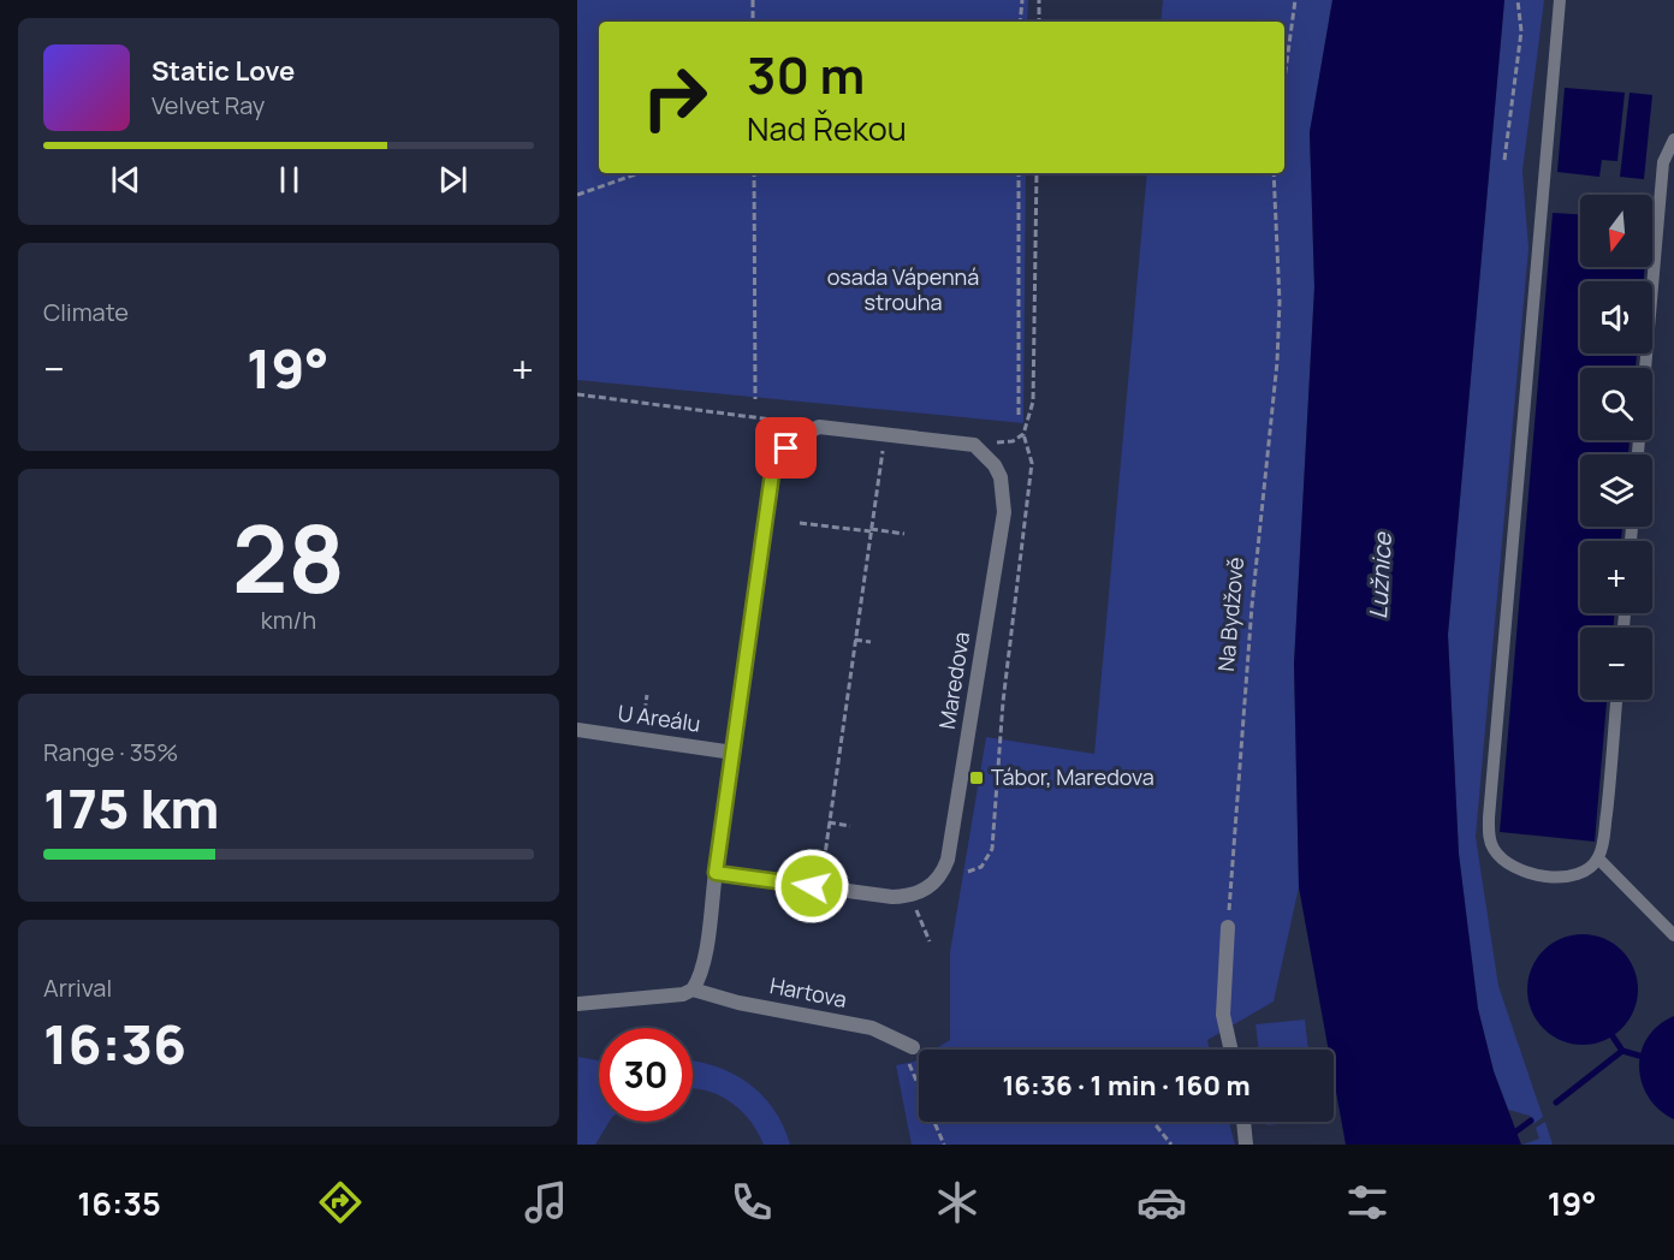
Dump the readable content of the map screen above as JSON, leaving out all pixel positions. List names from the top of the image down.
{
  "streets": {
    "street": ["Maredova", "U Areálu", "Hartova"],
    "path": ["Na Bydžově"]
  },
  "water": ["Lužnice"],
  "parks": ["osada Vápenná strouha"],
  "places": {
    "transit": ["Tábor, Maredova"]
  },
  "north": "bottom",
  "page": {
    "turn": ["30 m", "Nad Řekou"],
    "song": ["Static Love", "Velvet Ray"],
    "map_buttons": ["+", "−"],
    "tile": [
      "Climate",
      ["28", "km/h"],
      ["Range · 35%", "175 km"],
      ["Arrival", "16:36"]
    ],
    "heat": ["−", "19°", "+"],
    "limit": "30",
    "trip": "16:36 · 1 min · 160 m",
    "tabs": ["16:35", "19°"]
  }
}
